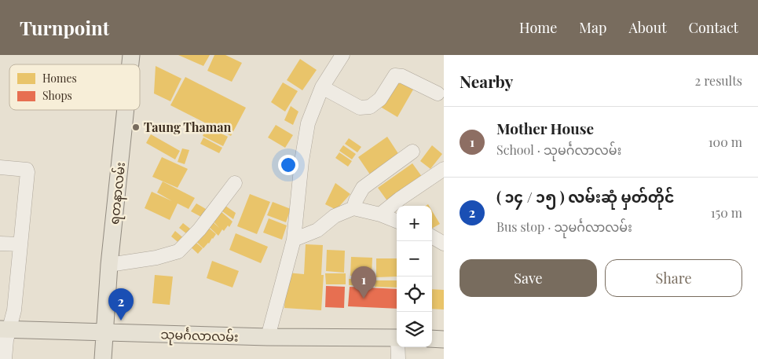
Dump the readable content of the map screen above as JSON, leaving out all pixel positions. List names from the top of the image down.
{
  "streets": {
    "main road": ["ရတနာလမ်း", "သုမင်္ဂလာလမ်း"]
  },
  "crossings": [
    ["ရတနာလမ်း", "သုမင်္ဂလာလမ်း"]
  ],
  "places": ["Taung Thaman"],
  "legend": ["Homes", "Shops"],
  "page": {
    "header": "Turnpoint",
    "nav": [
      "Home",
      "Map",
      "About",
      "Contact"
    ],
    "heading": ["Nearby", "2 results"],
    "list": [
      {
        "mark": "1",
        "name": "Mother House",
        "note": "School · သုမင်္ဂလာလမ်း",
        "value": "100 m"
      },
      {
        "mark": "2",
        "name": "( ၁၄ / ၁၅ ) လမ်းဆုံ မှတ်တိုင်",
        "note": "Bus stop · သုမင်္ဂလာလမ်း",
        "value": "150 m"
      }
    ],
    "map_buttons": ["+", "−"],
    "buttons": ["Save", "Share"],
    "pins": ["1", "2"]
  }
}
